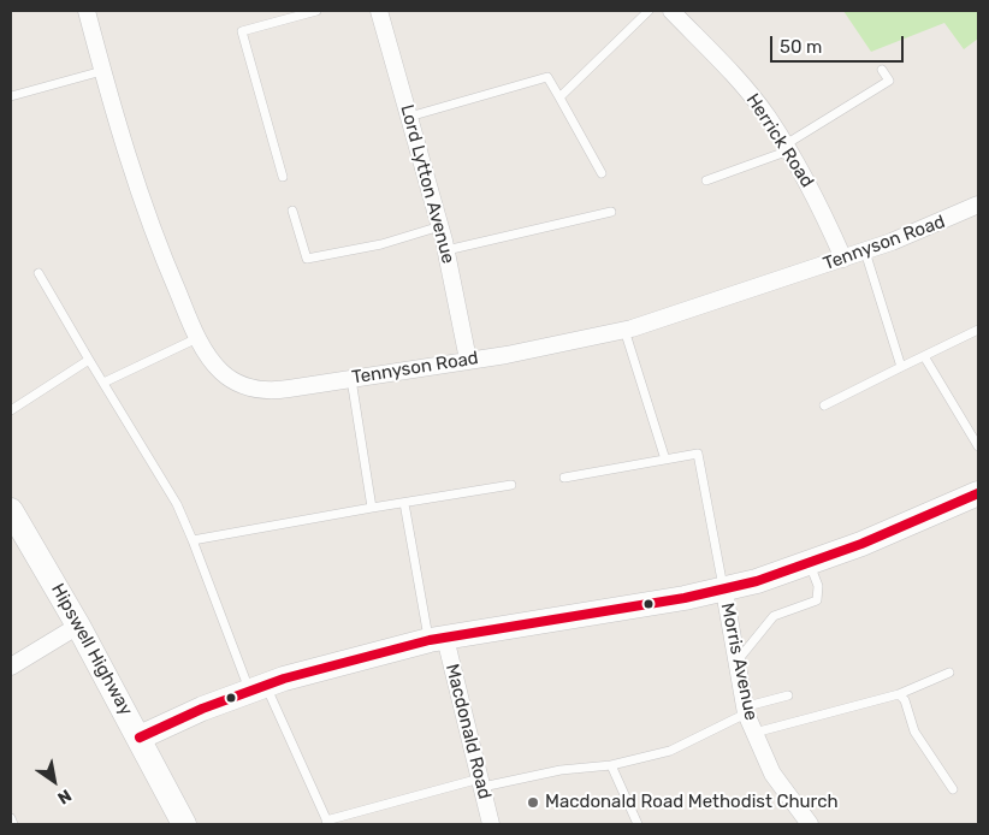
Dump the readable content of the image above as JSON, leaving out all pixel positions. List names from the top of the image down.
{
  "streets": {
    "street": [
      "Herrick Road",
      "Lord Lytton Avenue",
      "Tennyson Road",
      "Hipswell Highway",
      "Morris Avenue",
      "Macdonald Road"
    ]
  },
  "crossings": [
    ["Herrick Road", "Tennyson Road"],
    ["Lord Lytton Avenue", "Tennyson Road"]
  ],
  "places": ["Macdonald Road Methodist Church"],
  "scale_bar": "50 m",
  "north": "bottom right"
}
